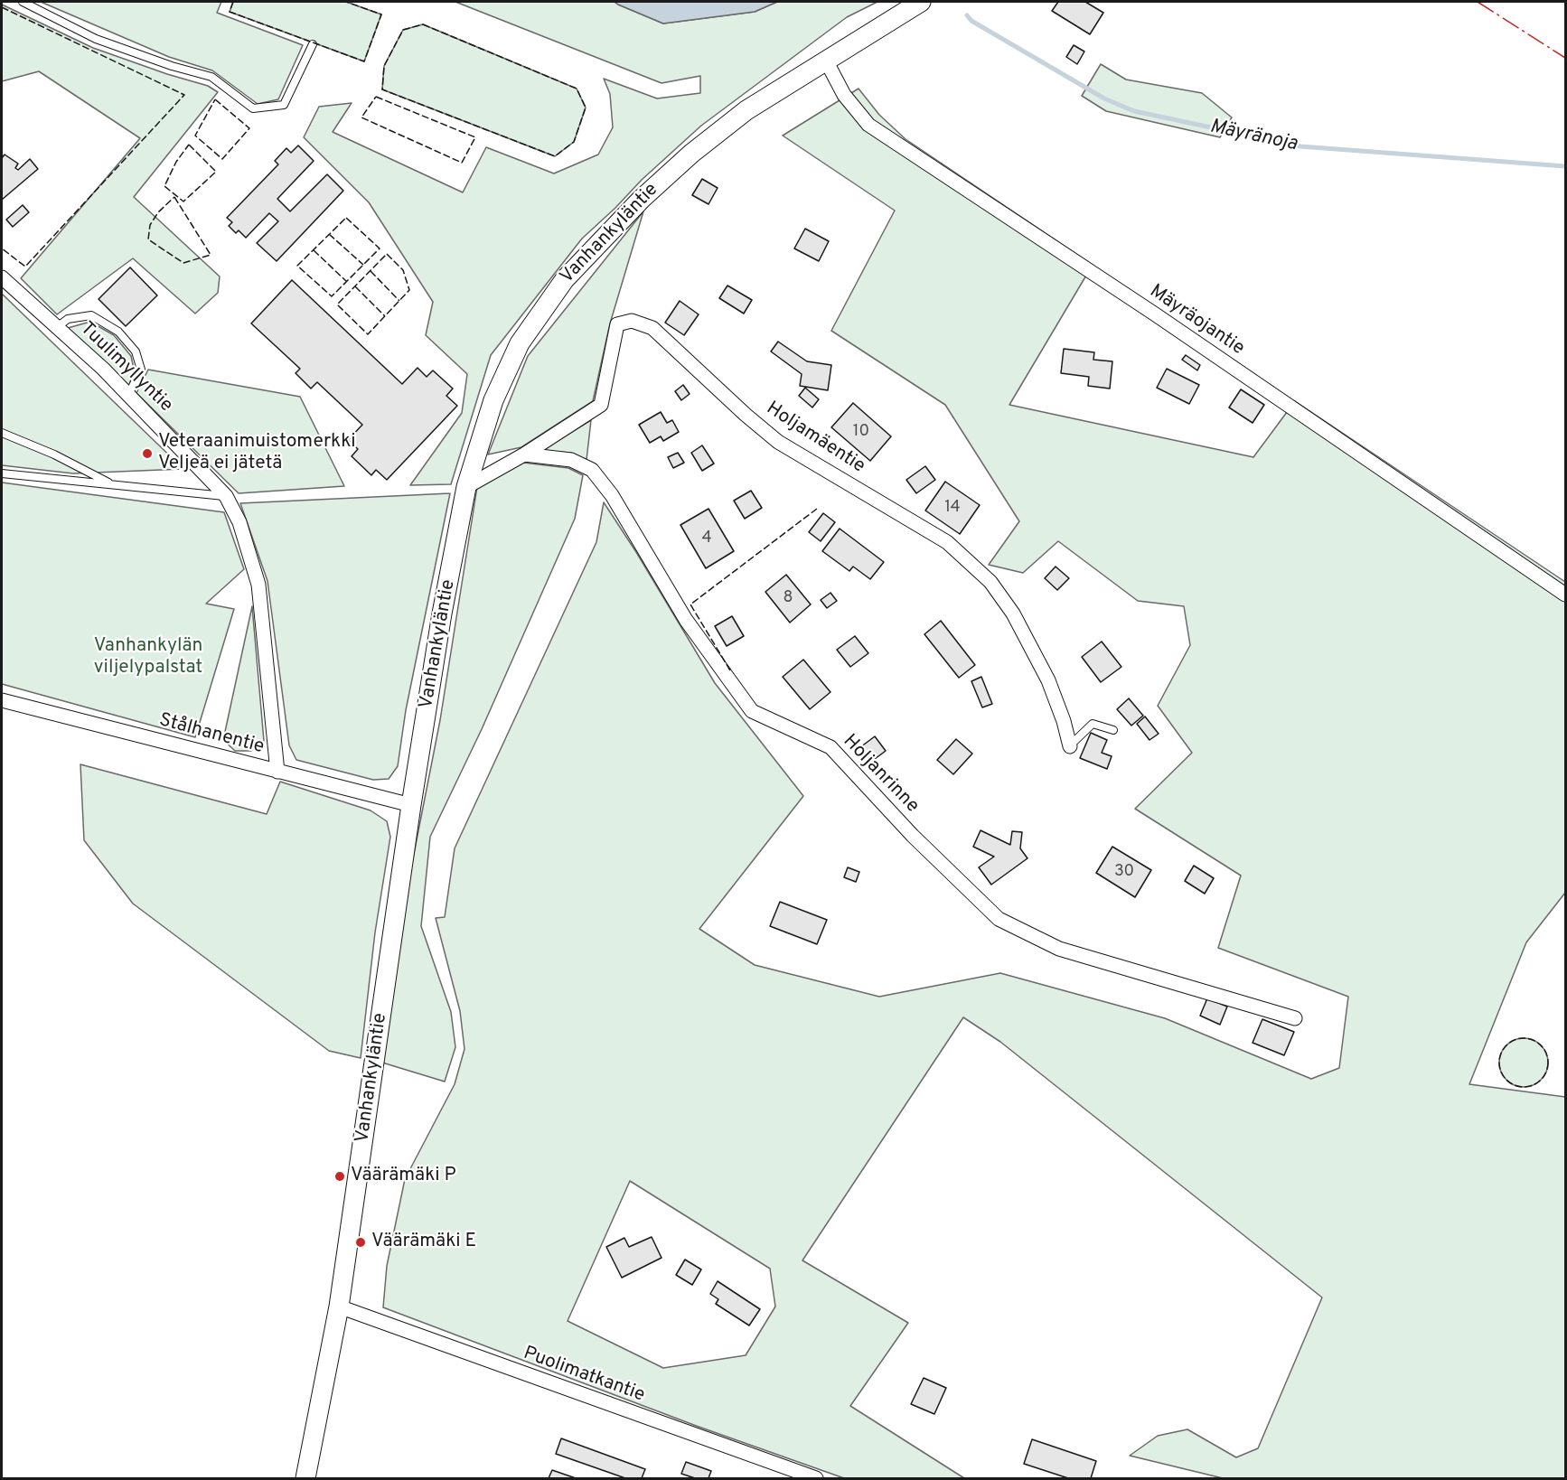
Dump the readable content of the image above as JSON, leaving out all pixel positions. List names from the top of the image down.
{
  "streets": {
    "street": [
      "Vanhankyläntie",
      "Mäyräojantie",
      "Tuulimyllyntie",
      "Holjamäentie",
      "Stålhanentie",
      "Holjanrinne",
      "Puolimatkantie"
    ]
  },
  "crossings": [
    ["Vanhankyläntie", "Mäyräojantie"],
    ["Vanhankyläntie", "Holjamäentie"],
    ["Vanhankyläntie", "Stålhanentie"],
    ["Vanhankyläntie", "Puolimatkantie"],
    ["Tuulimyllyntie", "Stålhanentie"],
    ["Holjamäentie", "Holjanrinne"]
  ],
  "water": ["Mäyränoja"],
  "parks": ["Vanhankylän viljelypalstat"],
  "places": ["Veteraanimuistomerkki Veljeä ei jätetä", "Väärämäki P", "Väärämäki E"],
  "house_numbers": [
    "10",
    "14",
    "4",
    "8",
    "30"
  ]
}
